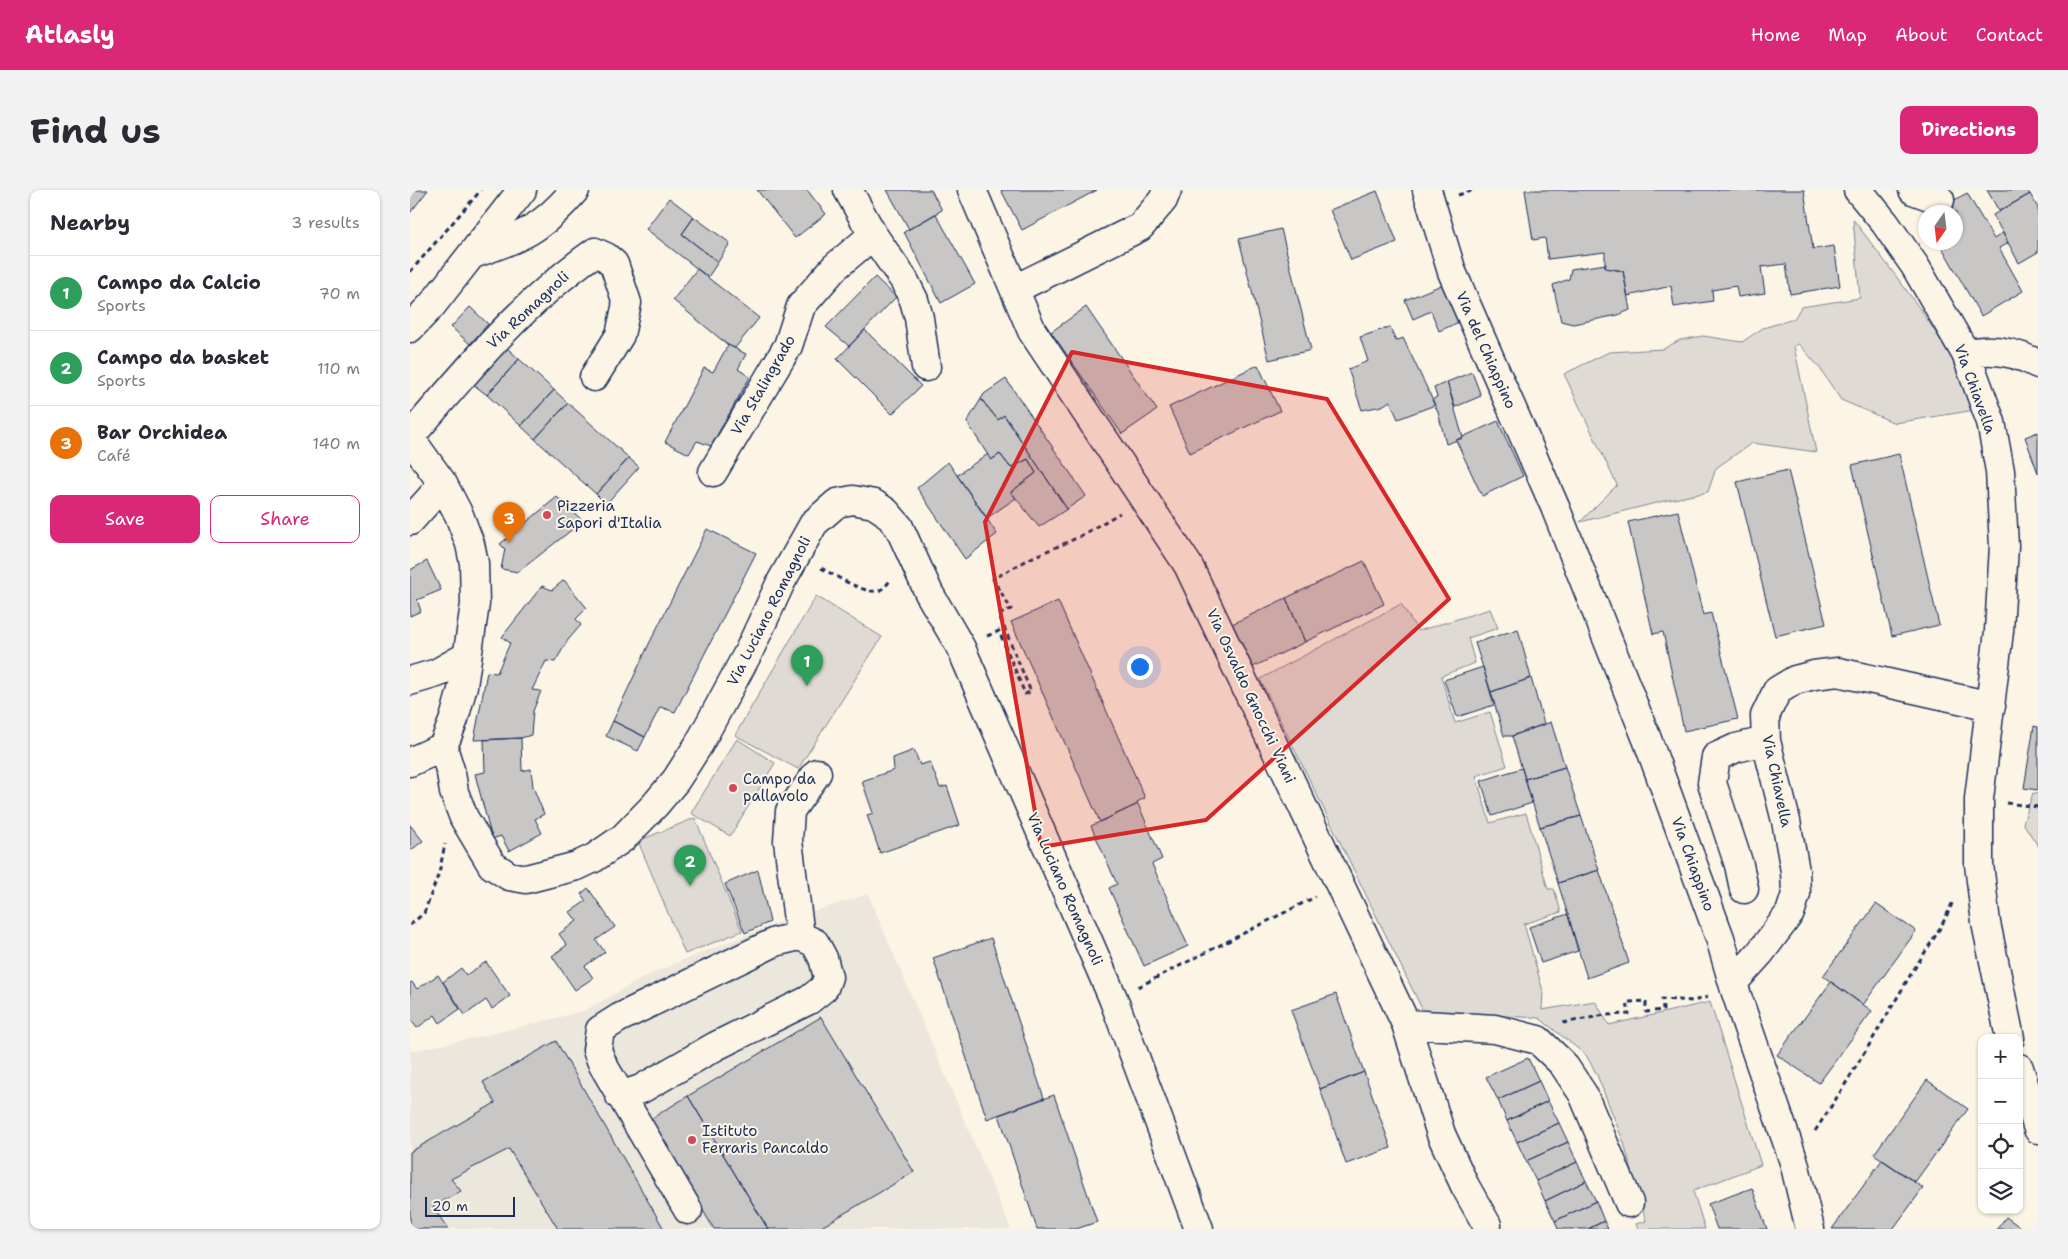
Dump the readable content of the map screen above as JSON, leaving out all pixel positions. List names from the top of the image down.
{
  "streets": {
    "street": [
      "Via Romagnoli",
      "Via del Chiappino",
      "Via Stalingrado",
      "Via Chiavella",
      "Via Luciano Romagnoli",
      "Via Osvaldo Gnocchi Viani",
      "Via Chiappino"
    ]
  },
  "crossings": [
    ["Via del Chiappino", "Via Chiappino"],
    ["Via Chiavella", "Via Chiappino"]
  ],
  "places": ["Pizzeria Sapori d'Italia", "Campo da pallavolo", "Istituto Ferraris Pancaldo"],
  "scale_bar": "20 m",
  "north": "bottom",
  "page": {
    "header": "Atlasly",
    "nav": [
      "Home",
      "Map",
      "About",
      "Contact"
    ],
    "buttons": [
      "Directions",
      ["Save", "Share"]
    ],
    "title": "Find us",
    "heading": ["Nearby", "3 results"],
    "list": [
      {
        "mark": "1",
        "name": "Campo da Calcio",
        "note": "Sports",
        "value": "70 m"
      },
      {
        "mark": "2",
        "name": "Campo da basket",
        "note": "Sports",
        "value": "110 m"
      },
      {
        "mark": "3",
        "name": "Bar Orchidea",
        "note": "Café",
        "value": "140 m"
      }
    ],
    "pins": ["3", "1", "2"],
    "map_buttons": ["+", "−"],
    "scale": "20 m"
  }
}
